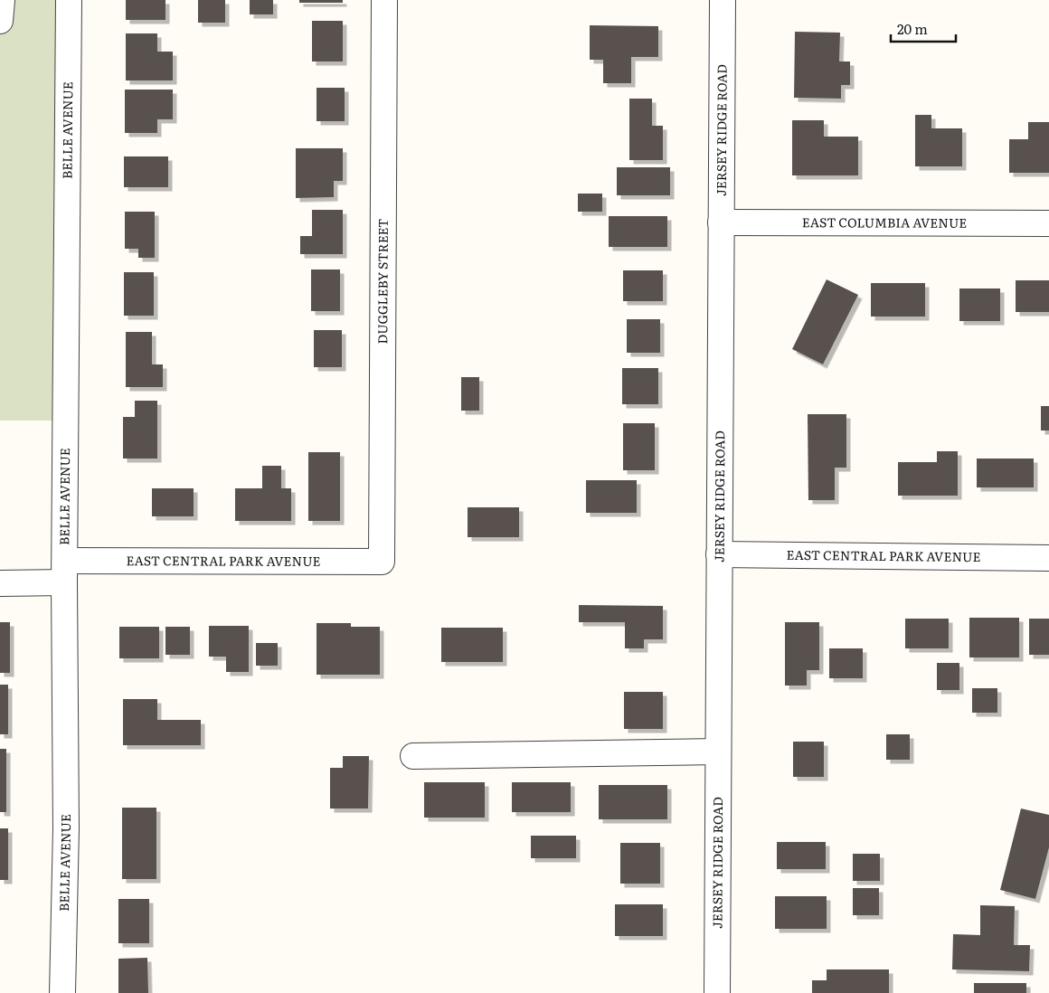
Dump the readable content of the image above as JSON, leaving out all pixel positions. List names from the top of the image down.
{
  "streets": {
    "street": [
      "BELLE AVENUE",
      "JERSEY RIDGE ROAD",
      "EAST COLUMBIA AVENUE",
      "DUGGLEBY STREET",
      "EAST CENTRAL PARK AVENUE"
    ]
  },
  "crossings": [
    ["BELLE AVENUE", "EAST CENTRAL PARK AVENUE"],
    ["JERSEY RIDGE ROAD", "EAST COLUMBIA AVENUE"],
    ["JERSEY RIDGE ROAD", "EAST CENTRAL PARK AVENUE"],
    ["DUGGLEBY STREET", "EAST CENTRAL PARK AVENUE"]
  ],
  "scale_bar": "20 m"
}
